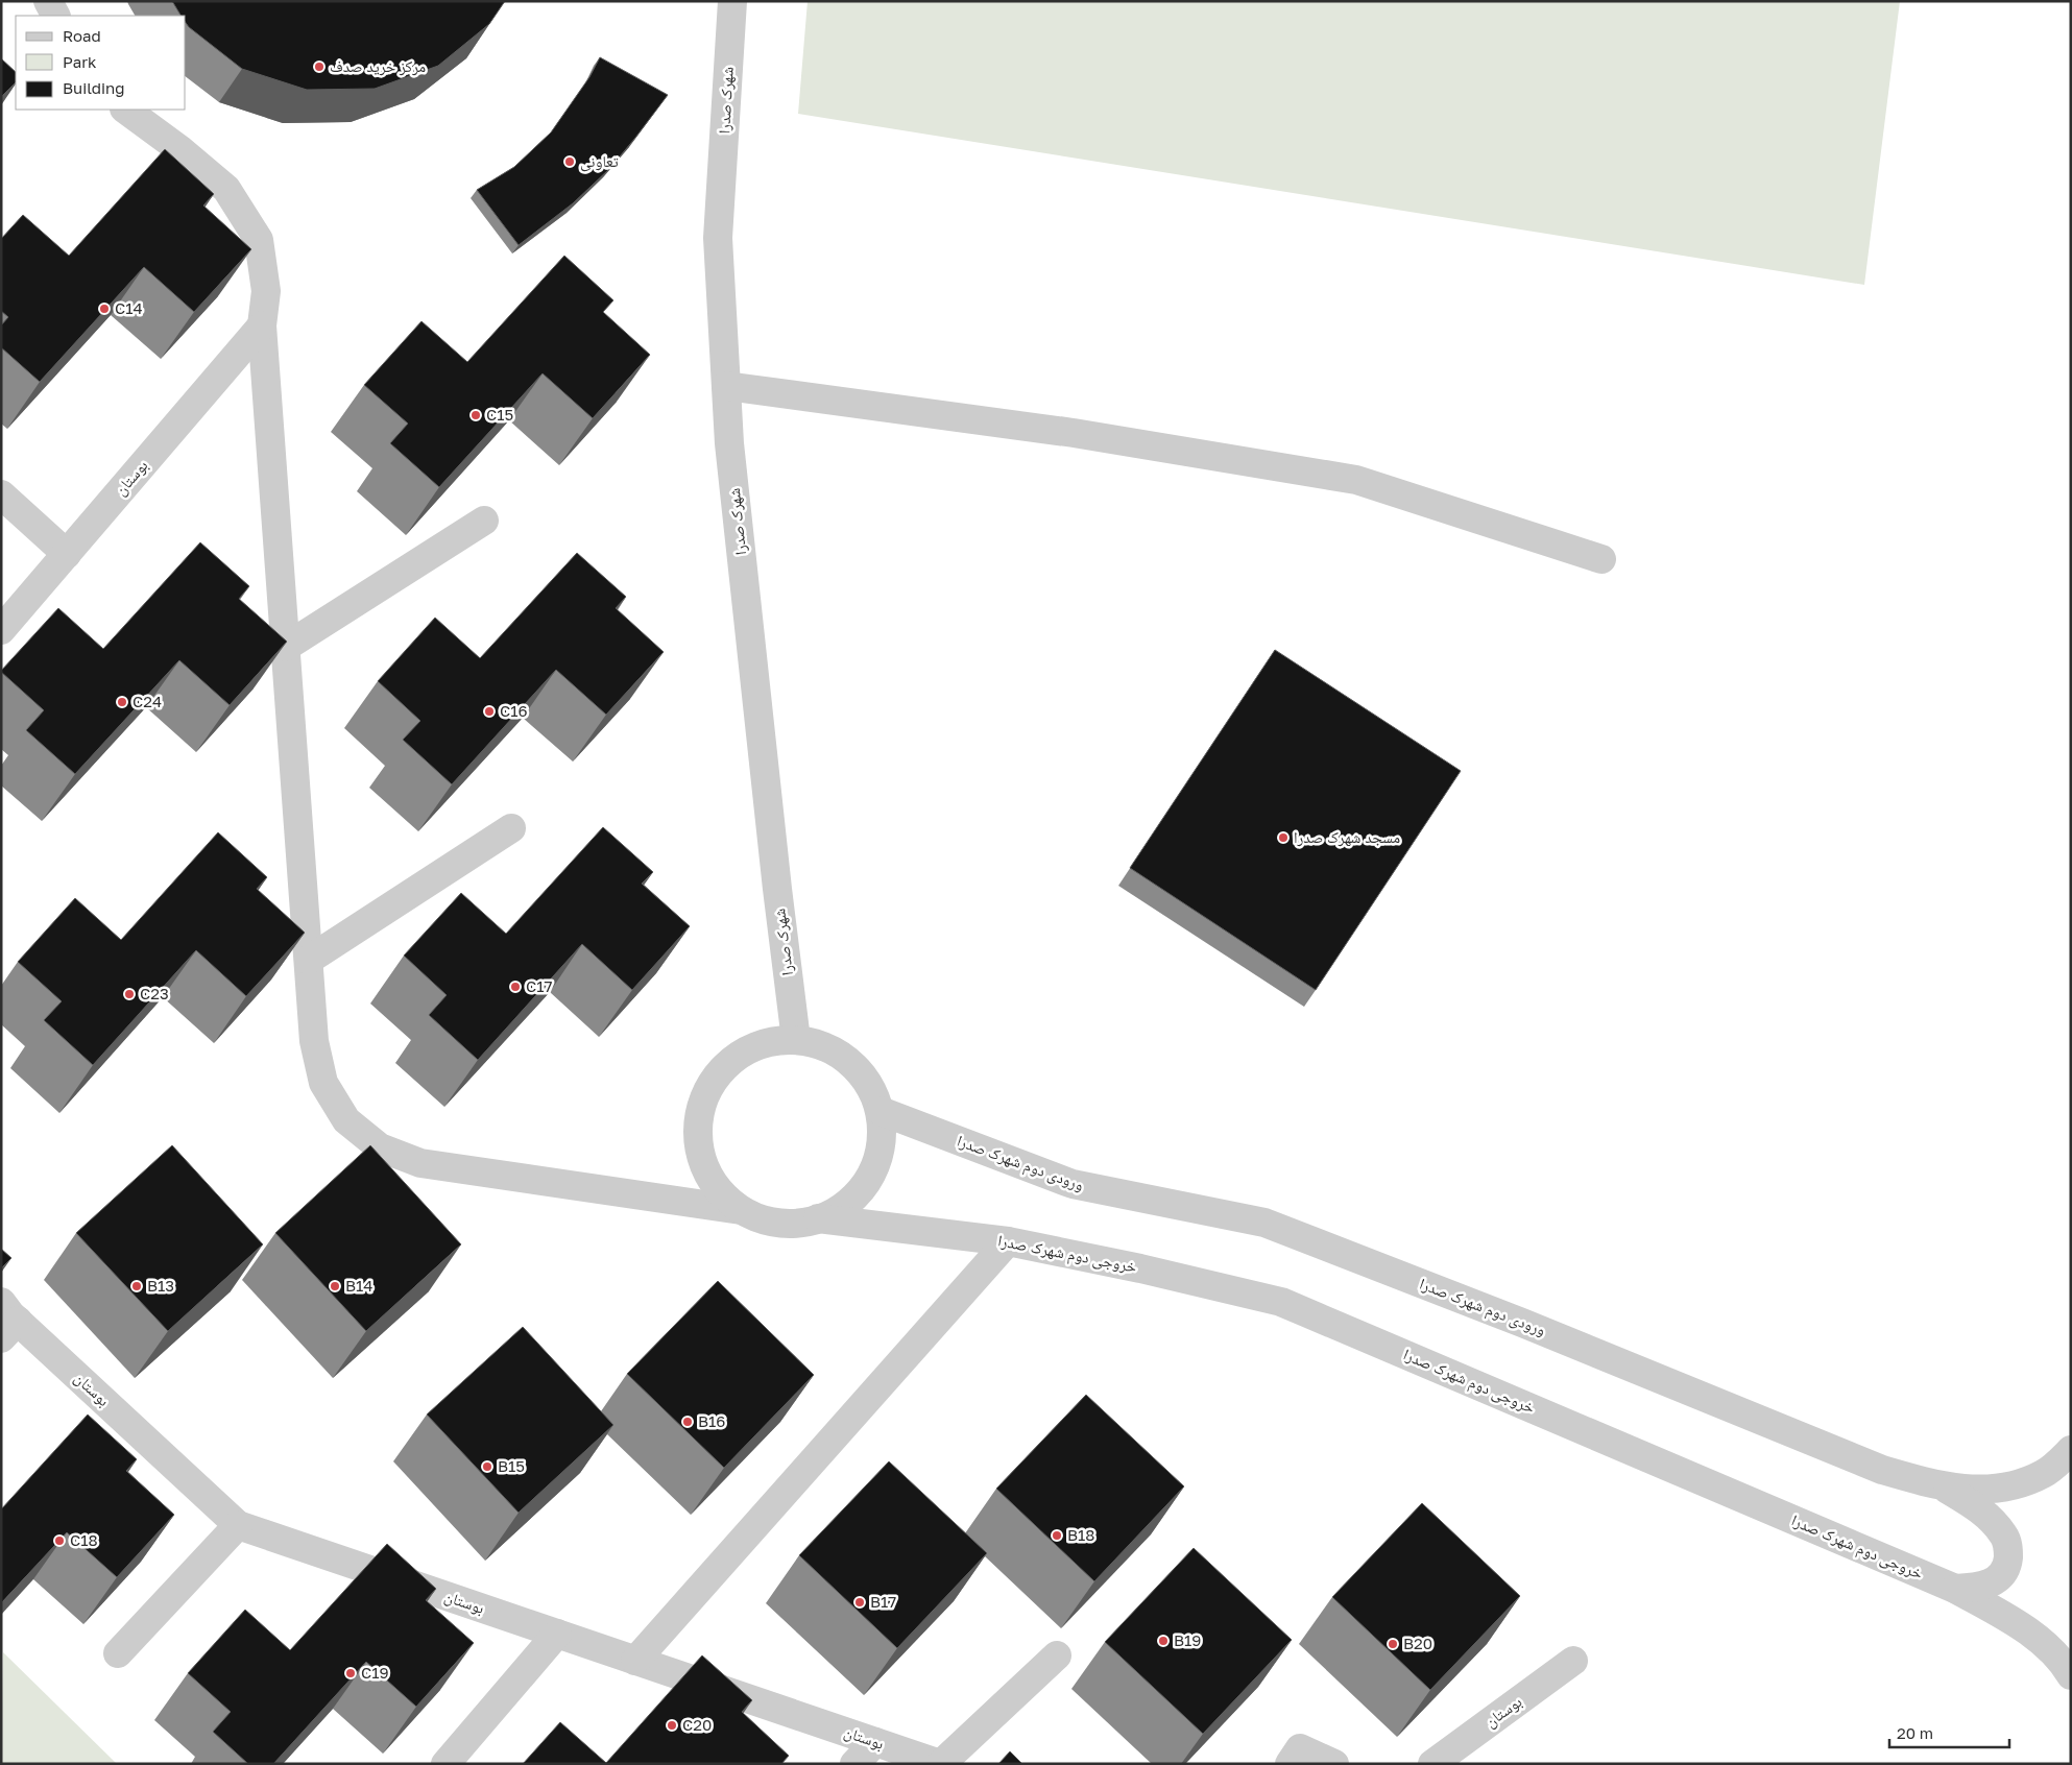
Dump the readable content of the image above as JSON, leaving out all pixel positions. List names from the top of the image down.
{
  "streets": {
    "street": [
      "شهرک صدرا",
      "بوستان",
      "ورودی دوم شهرک صدرا",
      "خروجی دوم شهرک صدرا"
    ]
  },
  "crossings": [
    ["شهرک صدرا", "ورودی دوم شهرک صدرا"],
    ["شهرک صدرا", "خروجی دوم شهرک صدرا"],
    ["ورودی دوم شهرک صدرا", "خروجی دوم شهرک صدرا"]
  ],
  "places": [
    "مرکز خرید صدف",
    "تعاونی",
    "C14",
    "C15",
    "C24",
    "C16",
    "مسجد شهرک صدرا",
    "C17",
    "C23",
    "B13",
    "B14",
    "B16",
    "B15",
    "B18",
    "C18",
    "B17",
    "B19",
    "B20",
    "C19",
    "C20"
  ],
  "legend": ["Road", "Park", "Building"],
  "scale_bar": "20 m"
}
